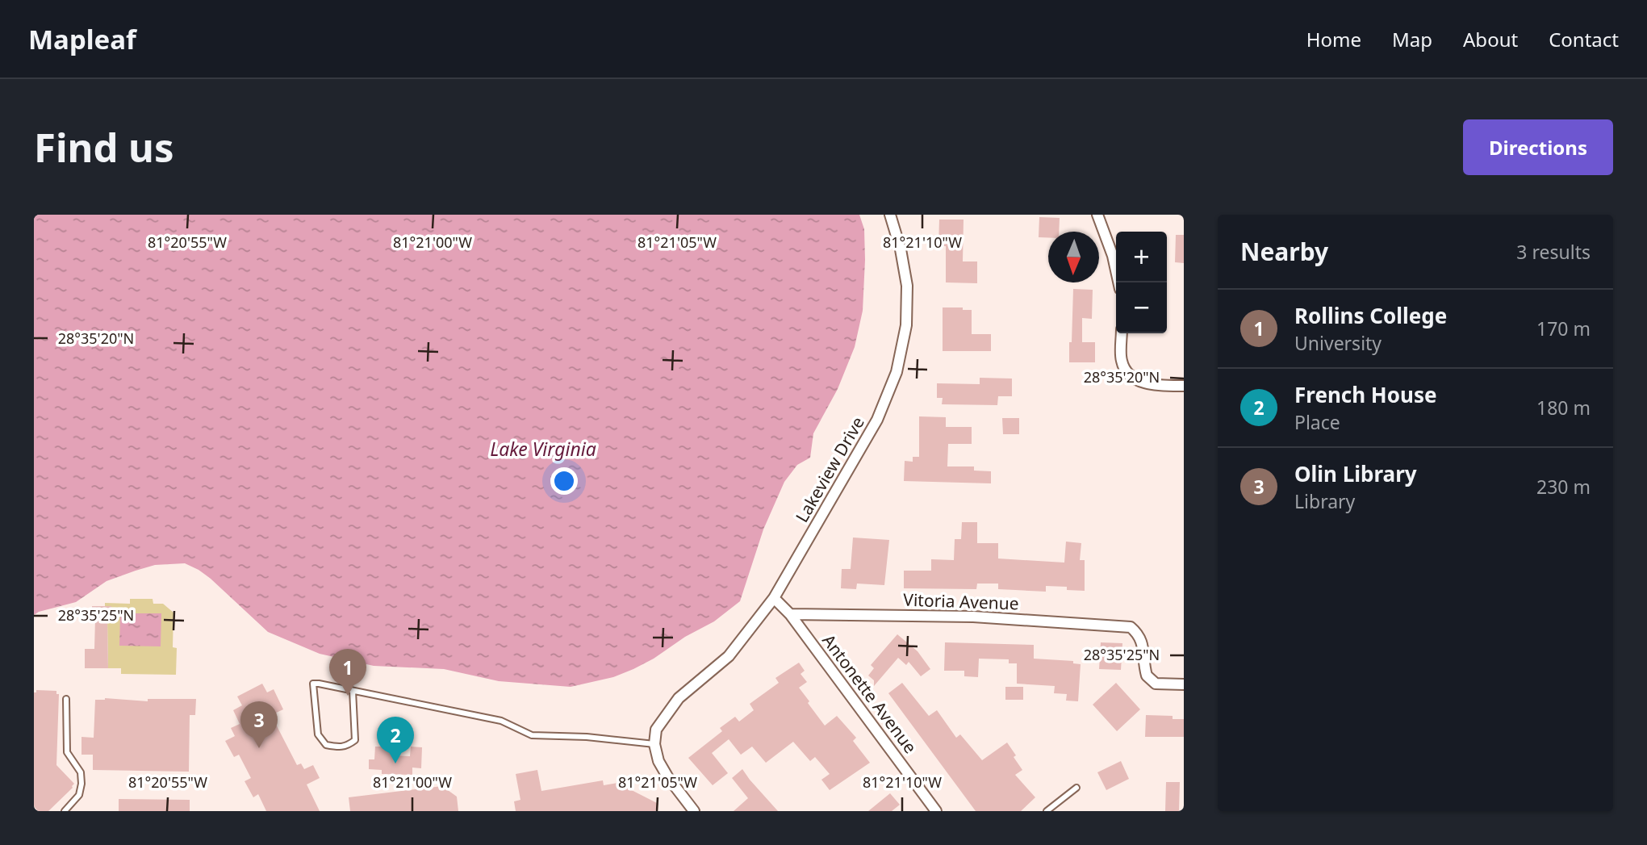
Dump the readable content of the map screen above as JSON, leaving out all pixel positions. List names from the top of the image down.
{
  "streets": {
    "street": ["Lakeview Drive", "Vitoria Avenue", "Antonette Avenue"]
  },
  "crossings": [
    ["Lakeview Drive", "Antonette Avenue"],
    ["Vitoria Avenue", "Antonette Avenue"]
  ],
  "water": ["Lake Virginia"],
  "north": "bottom",
  "page": {
    "header": "Mapleaf",
    "nav": [
      "Home",
      "Map",
      "About",
      "Contact"
    ],
    "buttons": "Directions",
    "title": "Find us",
    "heading": ["Nearby", "3 results"],
    "map_buttons": ["+", "−"],
    "list": [
      {
        "mark": "1",
        "name": "Rollins College",
        "note": "University",
        "value": "170 m"
      },
      {
        "mark": "2",
        "name": "French House",
        "note": "Place",
        "value": "180 m"
      },
      {
        "mark": "3",
        "name": "Olin Library",
        "note": "Library",
        "value": "230 m"
      }
    ],
    "pins": ["1", "3", "2"]
  },
  "coordinates": [
    "81°20'55\"W",
    "81°21'00\"W",
    "81°21'05\"W",
    "81°21'10\"W",
    "28°35'20\"N",
    "28°35'25\"N"
  ]
}
